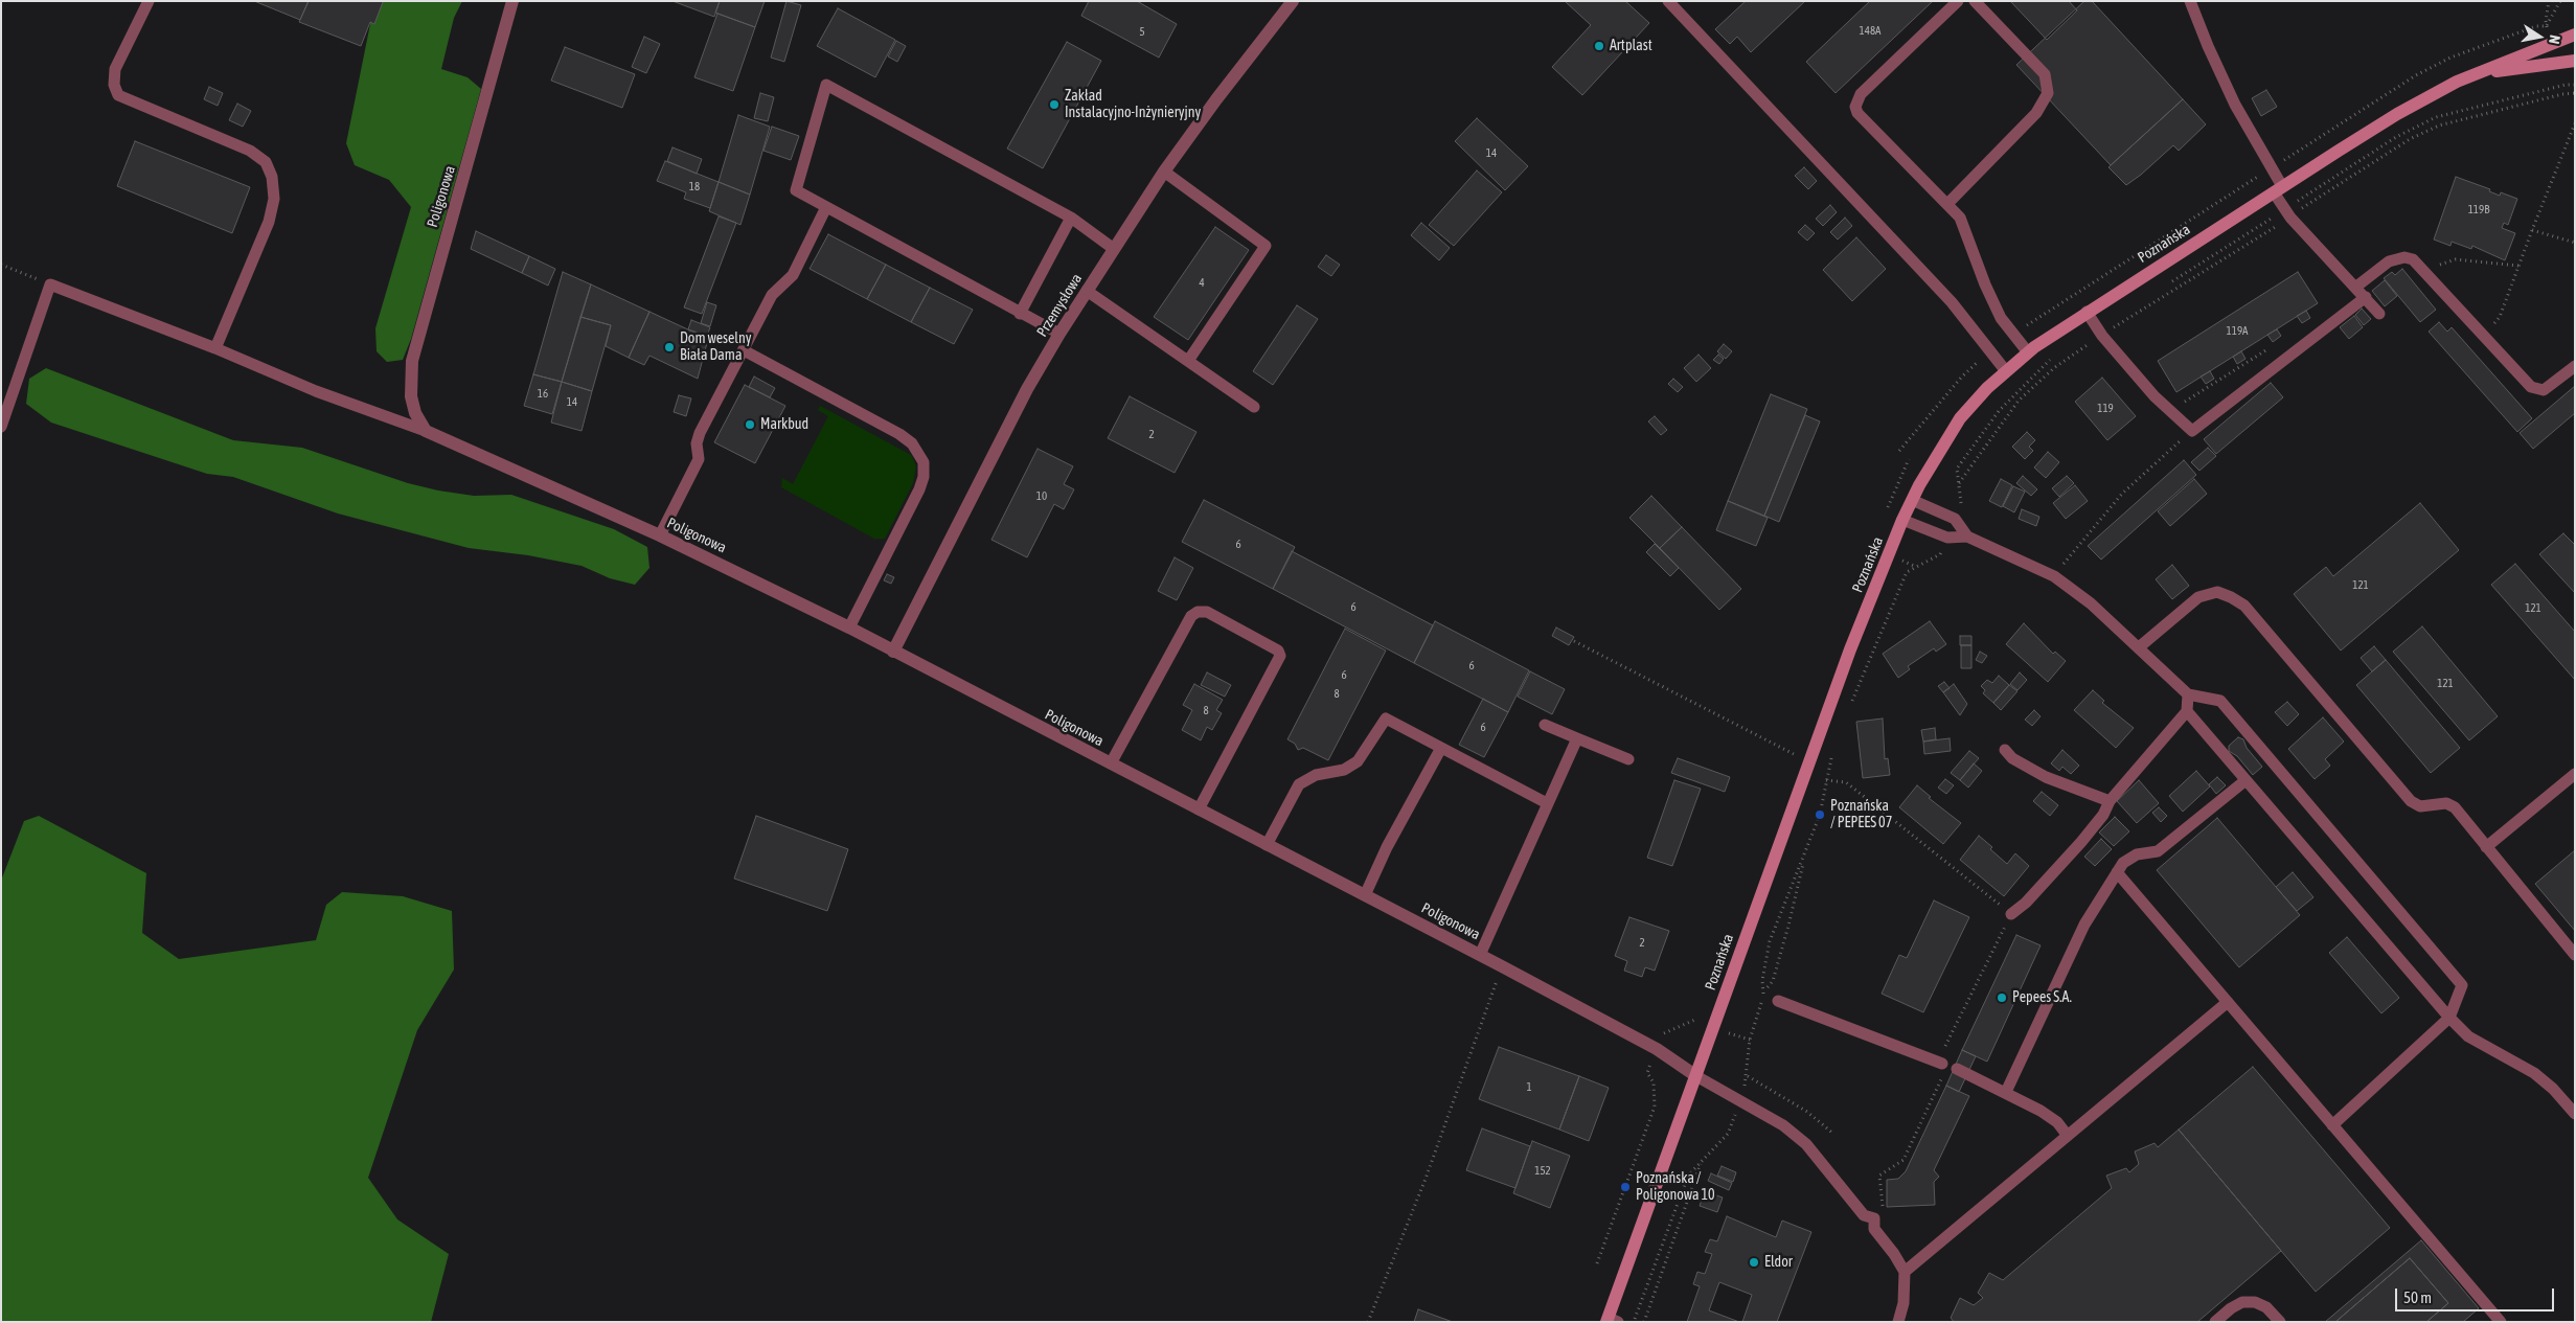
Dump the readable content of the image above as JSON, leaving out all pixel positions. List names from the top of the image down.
{
  "streets": {
    "main road": ["Poznańska"],
    "street": ["Poligonowa", "Przemysłowa"]
  },
  "crossings": [
    ["Poligonowa", "Poznańska"],
    ["Poligonowa", "Przemysłowa"]
  ],
  "places": [
    "Artplast",
    "Zakład Instalacyjno-Inżynieryjny",
    "Dom weselny Biała Dama",
    "Markbud",
    "Poznańska / PEPEES 07",
    "Pepees S.A.",
    "Poznańska / Poligonowa 10",
    "Eldor"
  ],
  "house_numbers": [
    "148A",
    "5",
    "14",
    "18",
    "119B",
    "4",
    "119A",
    "16",
    "14",
    "119",
    "2",
    "10",
    "6",
    "121",
    "6",
    "121",
    "6",
    "6",
    "121",
    "8",
    "8",
    "6",
    "2",
    "1",
    "152"
  ],
  "scale_bar": "50 m",
  "north": "right"
}
